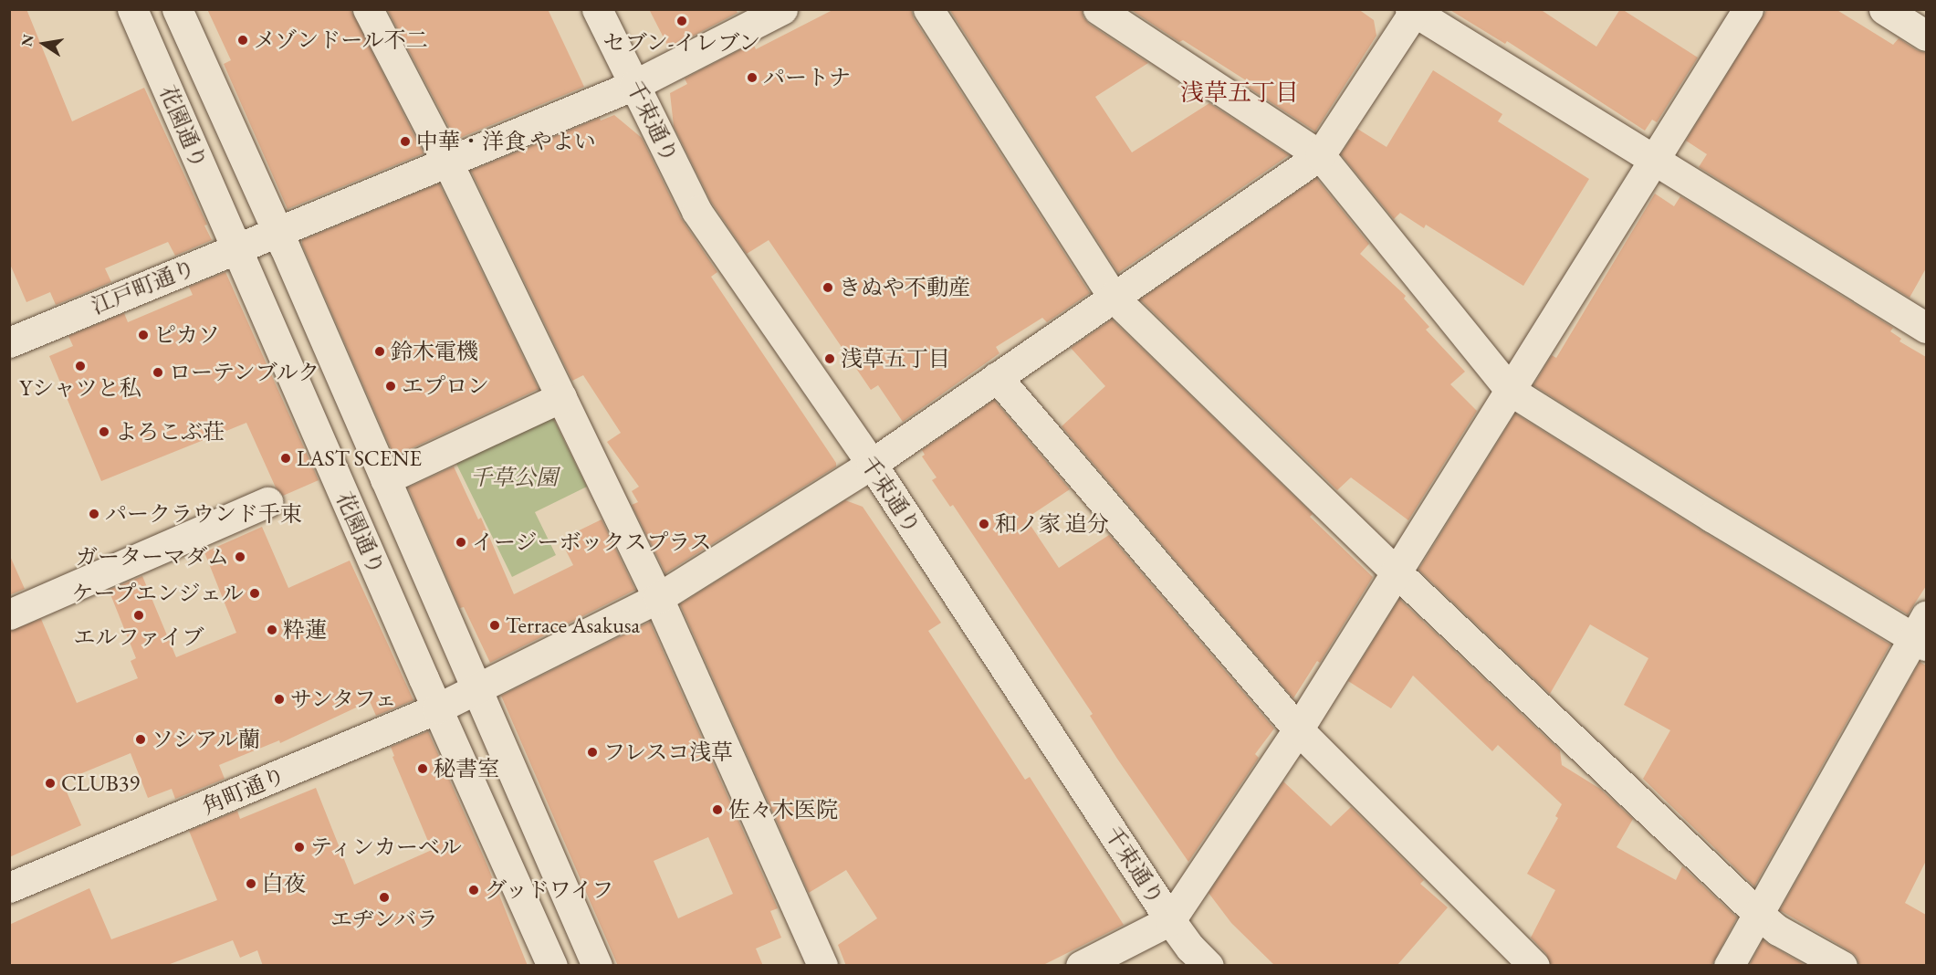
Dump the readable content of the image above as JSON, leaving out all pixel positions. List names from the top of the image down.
{
  "streets": {
    "street": [
      "千束通り",
      "花園通り",
      "江戸町通り",
      "角町通り"
    ]
  },
  "crossings": [
    ["千束通り", "江戸町通り"],
    ["千束通り", "角町通り"],
    ["花園通り", "江戸町通り"],
    ["花園通り", "角町通り"]
  ],
  "districts": ["浅草五丁目"],
  "parks": ["千草公園"],
  "places": [
    "セブン-イレブン",
    "メゾンドール不二",
    "パートナ",
    "中華・洋食 やよい",
    "きぬや不動産",
    "ピカソ",
    "鈴木電機",
    "浅草五丁目",
    "Yシャツと私",
    "ローテンブルク",
    "エプロン",
    "よろこぶ荘",
    "LAST SCENE",
    "パークラウンド千束",
    "和ノ家 追分",
    "イージーボックスプラス",
    "ガーターマダム",
    "ケープエンジェル",
    "エルファイブ",
    "Terrace Asakusa",
    "粋蓮",
    "サンタフェ",
    "ソシアル蘭",
    "フレスコ浅草",
    "秘書室",
    "CLUB39",
    "佐々木医院",
    "ティンカーベル",
    "白夜",
    "グッドワイフ",
    "エヂンバラ"
  ],
  "north": "left"
}
